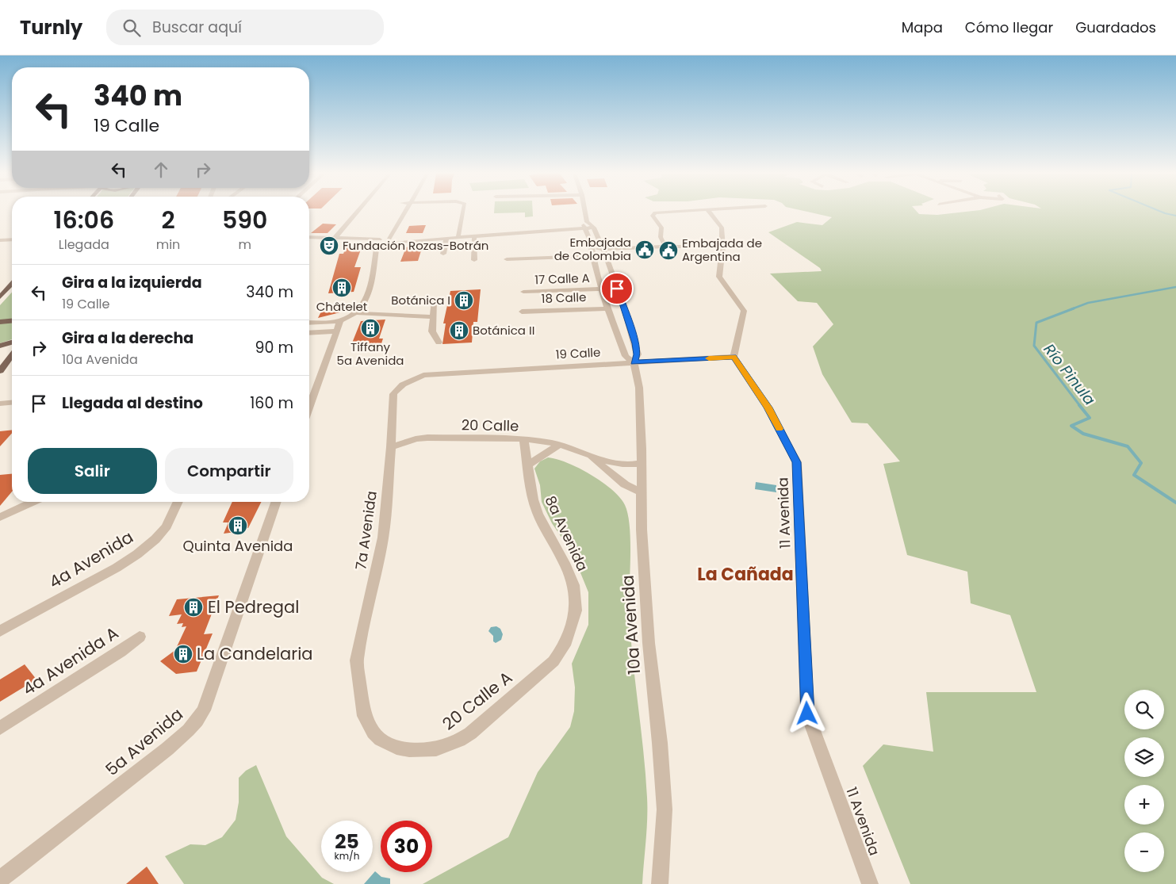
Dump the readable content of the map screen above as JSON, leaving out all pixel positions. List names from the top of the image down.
{
  "streets": {
    "street": [
      "17 Calle A",
      "18 Calle",
      "19 Calle",
      "20 Calle",
      "11 Avenida",
      "7a Avenida",
      "8a Avenida",
      "4a Avenida",
      "10a Avenida",
      "4a Avenida A",
      "20 Calle A",
      "5a Avenida"
    ]
  },
  "crossings": [
    ["17 Calle A", "10a Avenida"],
    ["18 Calle", "10a Avenida"],
    ["19 Calle", "11 Avenida"],
    ["19 Calle", "7a Avenida"],
    ["19 Calle", "10a Avenida"],
    ["20 Calle", "7a Avenida"],
    ["20 Calle", "8a Avenida"],
    ["20 Calle", "10a Avenida"],
    ["7a Avenida", "20 Calle A"],
    ["8a Avenida", "20 Calle A"]
  ],
  "districts": ["La Cañada"],
  "water": ["Río Pinula"],
  "places": {
    "theatre": ["Fundación Rozas-Botrán"],
    "public building": ["Embajada de Colombia", "Embajada de Argentina"],
    "building": [
      "Châtelet",
      "Botánica I",
      "Tiffany 5a Avenida",
      "Botánica II",
      "Quinta Avenida",
      "El Pedregal",
      "La Candelaria"
    ]
  },
  "page": {
    "header": "Turnly",
    "search": "Buscar aquí",
    "nav": ["Mapa", "Cómo llegar", "Guardados"],
    "turn": ["340 m", "19 Calle"],
    "eta": [
      "16:06",
      "Llegada",
      "2",
      "min",
      "590",
      "m"
    ],
    "list": [
      {
        "name": "Gira a la izquierda",
        "note": "19 Calle",
        "value": "340 m"
      },
      {
        "name": "Gira a la derecha",
        "note": "10a Avenida",
        "value": "90 m"
      },
      {
        "name": "Llegada al destino",
        "value": "160 m"
      }
    ],
    "buttons": ["Salir", "Compartir"],
    "map_buttons": ["+", "−"],
    "speed": "25 km/h",
    "limit": "30"
  }
}
